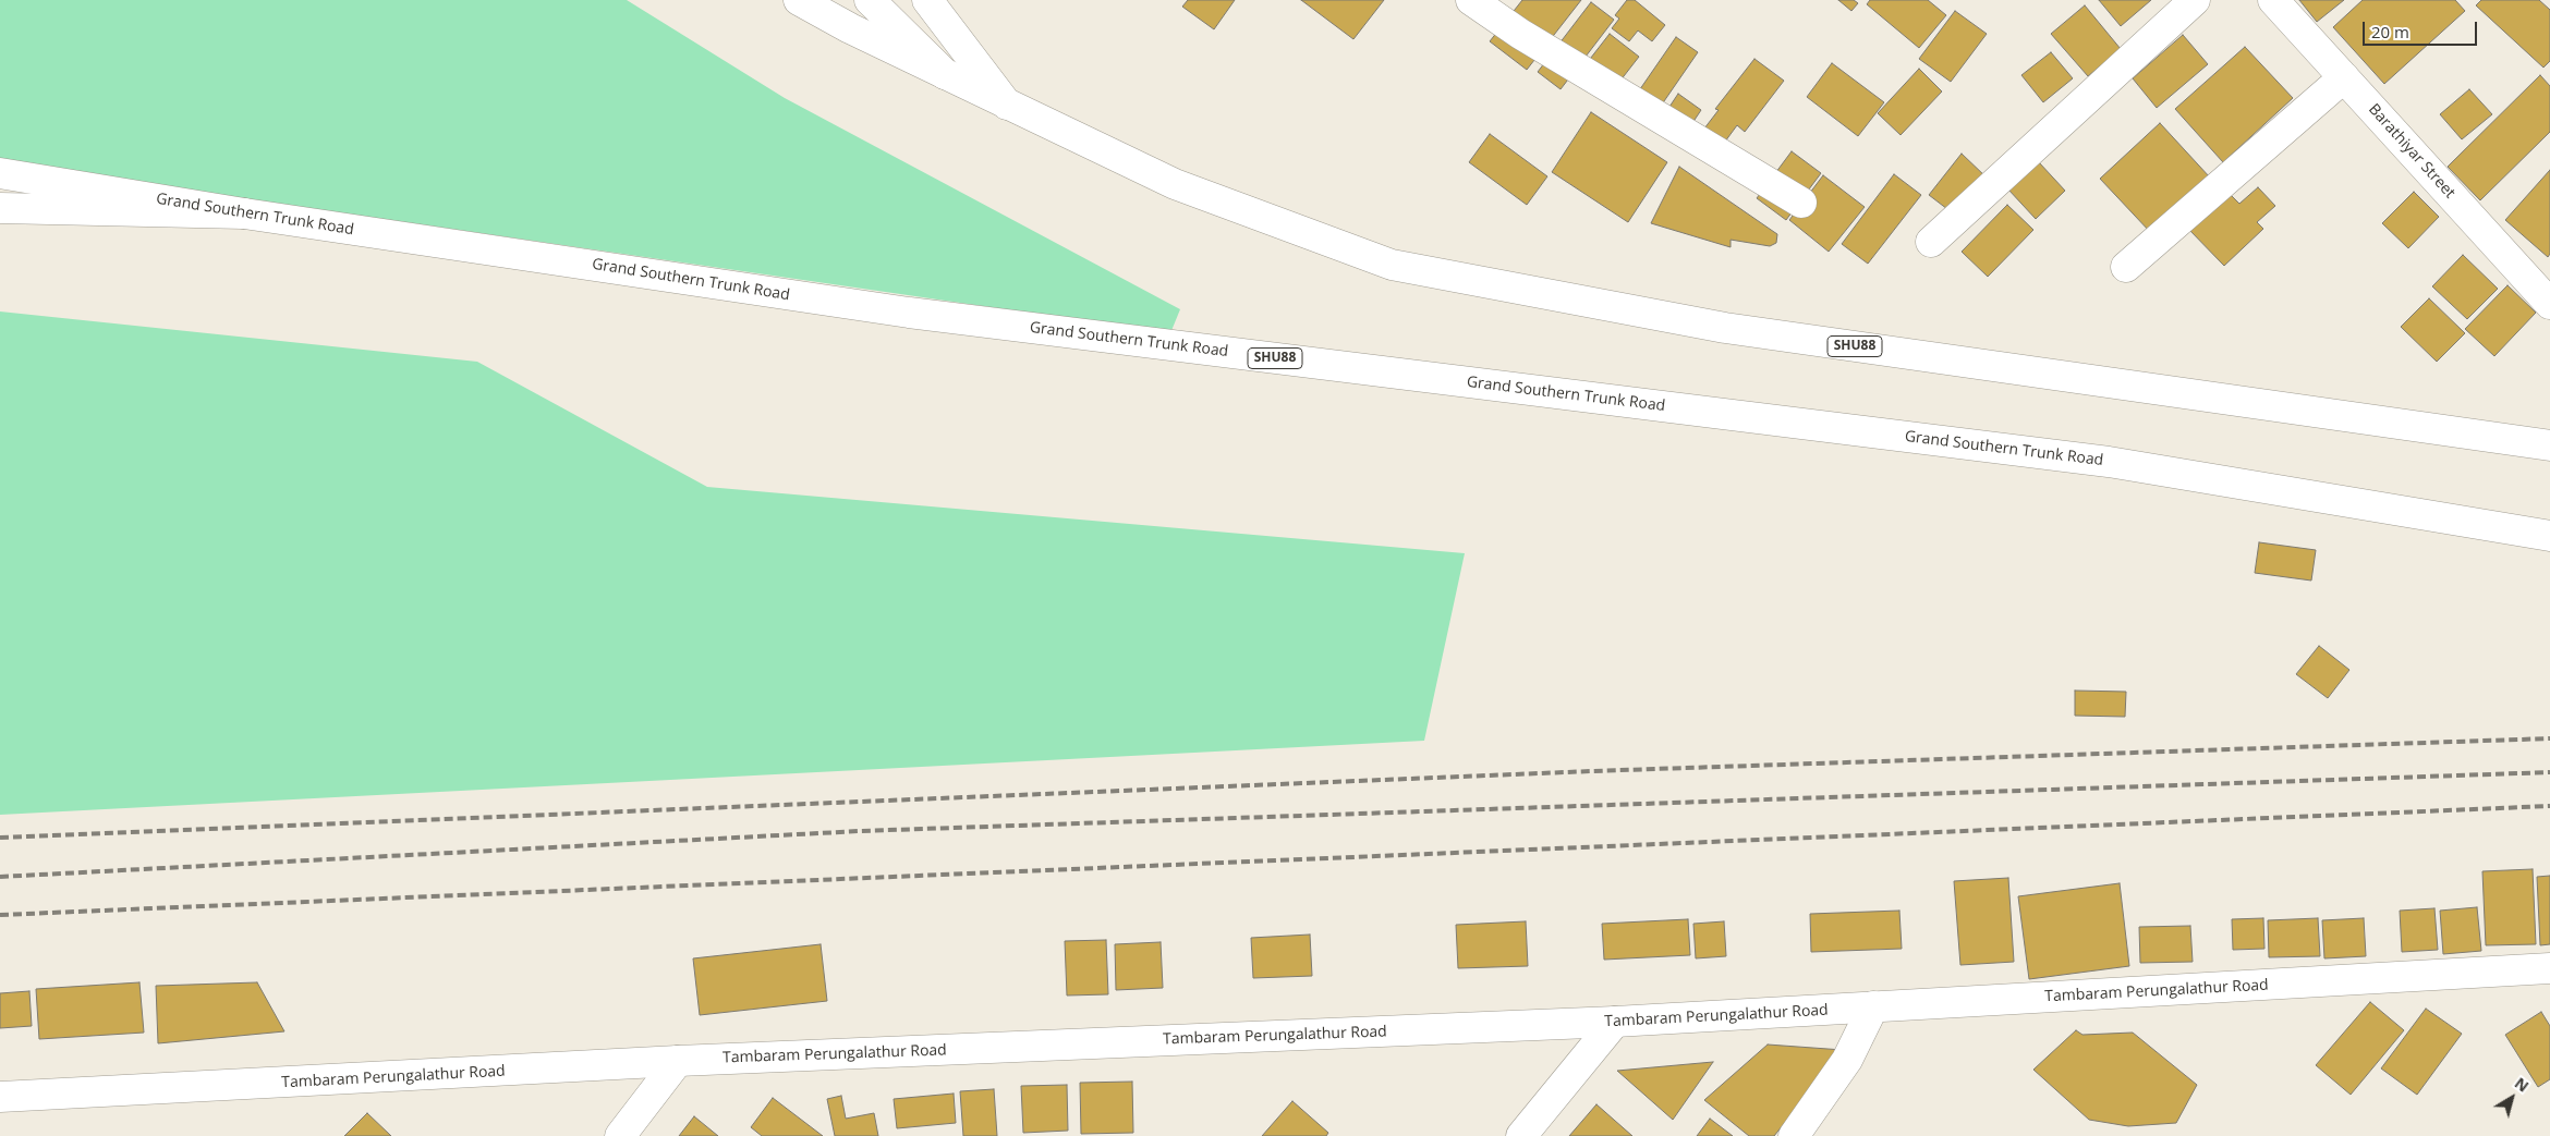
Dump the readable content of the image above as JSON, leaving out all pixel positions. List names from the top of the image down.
{
  "streets": {
    "main road": [
      "Barathiyar Street",
      "Grand Southern Trunk Road",
      "SHU88",
      "Tambaram Perungalathur Road"
    ]
  },
  "scale_bar": "20 m",
  "north": "top right"
}
